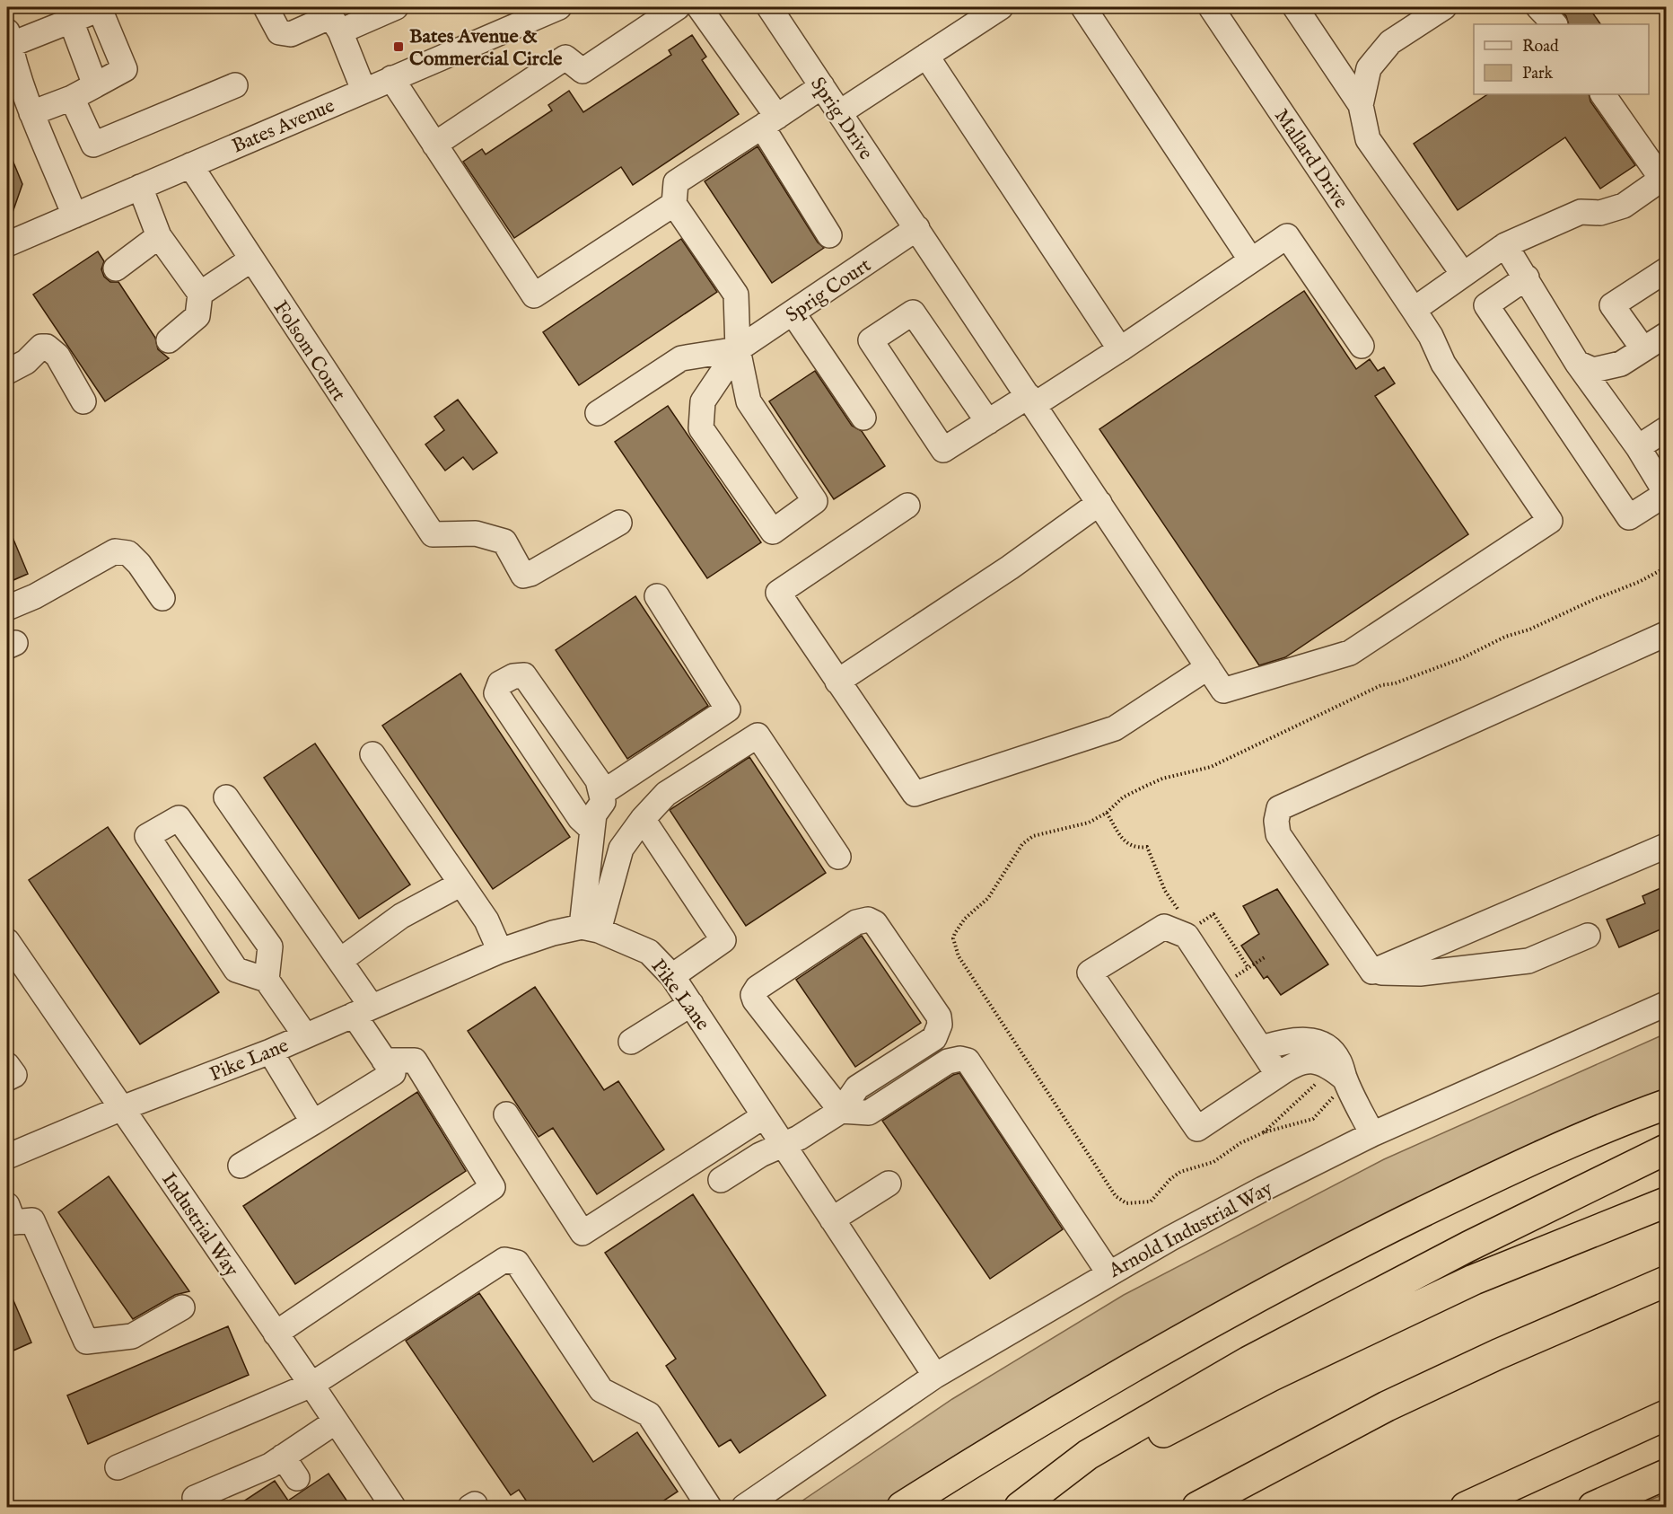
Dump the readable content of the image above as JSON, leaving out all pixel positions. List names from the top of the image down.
{
  "streets": {
    "street": [
      "Sprig Drive",
      "Bates Avenue",
      "Mallard Drive",
      "Sprig Court",
      "Folsom Court",
      "Pike Lane",
      "Industrial Way",
      "Arnold Industrial Way"
    ]
  },
  "crossings": [
    ["Sprig Drive", "Mallard Drive"],
    ["Sprig Drive", "Sprig Court"],
    ["Bates Avenue", "Folsom Court"],
    ["Pike Lane", "Industrial Way"],
    ["Pike Lane", "Arnold Industrial Way"]
  ],
  "places": {
    "transit": ["Bates Avenue & Commercial Circle"]
  },
  "legend": ["Road", "Park"]
}
